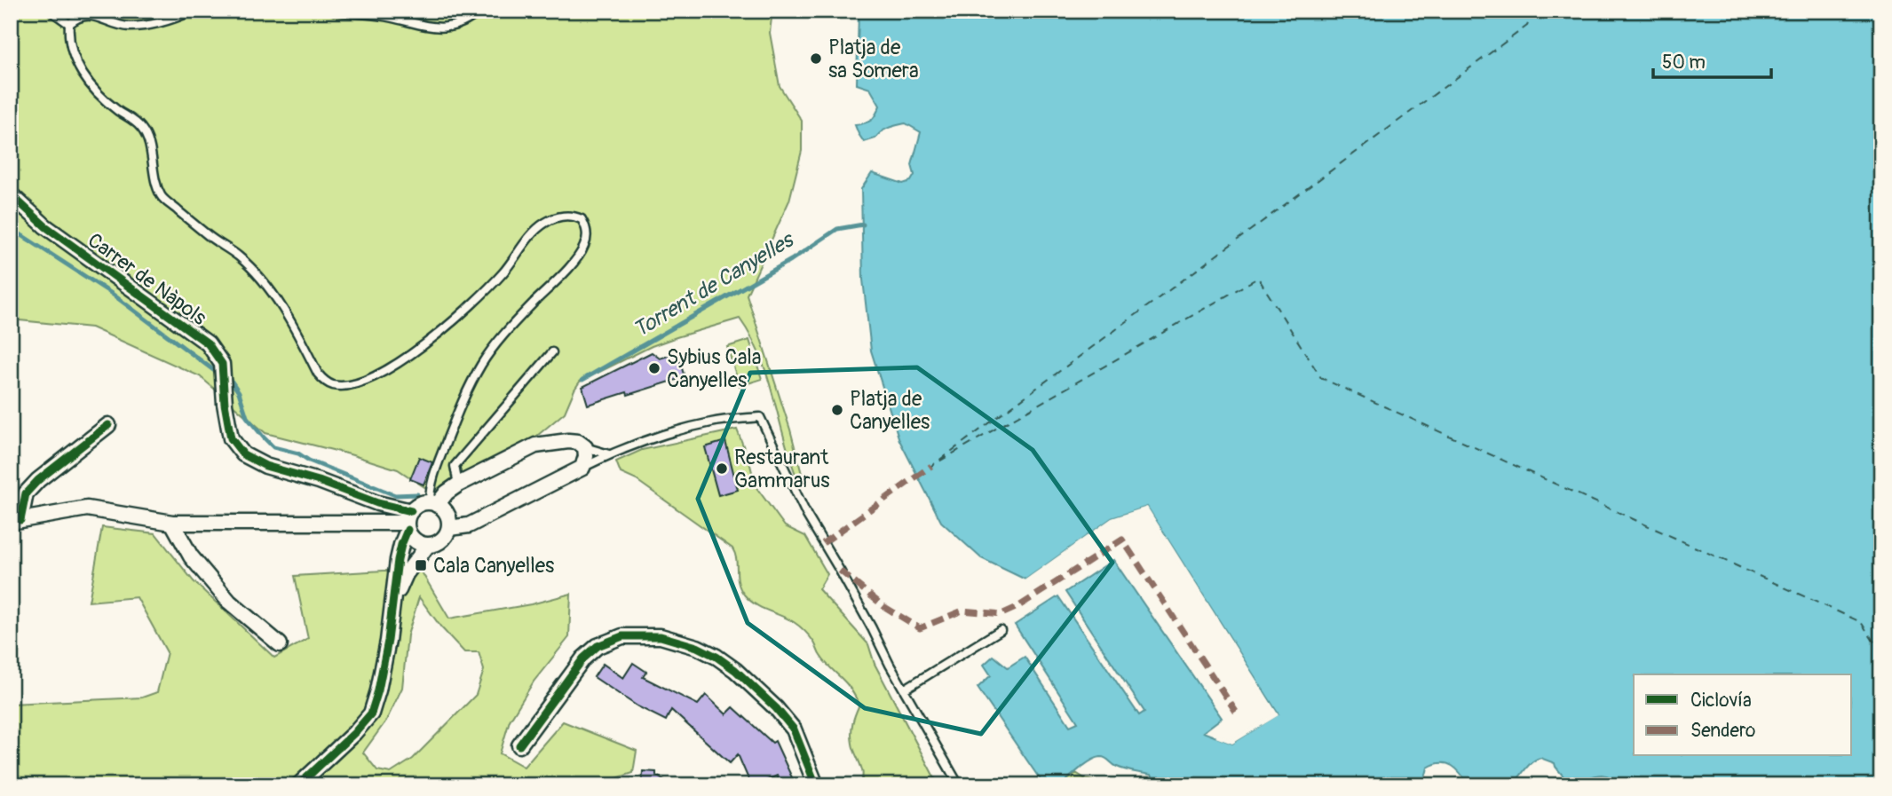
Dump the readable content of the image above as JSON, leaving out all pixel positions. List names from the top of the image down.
{
  "streets": {
    "street": ["Carrer de Nàpols"]
  },
  "water": ["Torrent de Canyelles"],
  "places": {
    "other": [
      "Platja de sa Somera",
      "Sybius Cala Canyelles",
      "Platja de Canyelles",
      "Restaurant Gammarus"
    ],
    "transit": ["Cala Canyelles"]
  },
  "legend": ["Ciclovía", "Sendero"],
  "scale_bar": "50 m"
}
